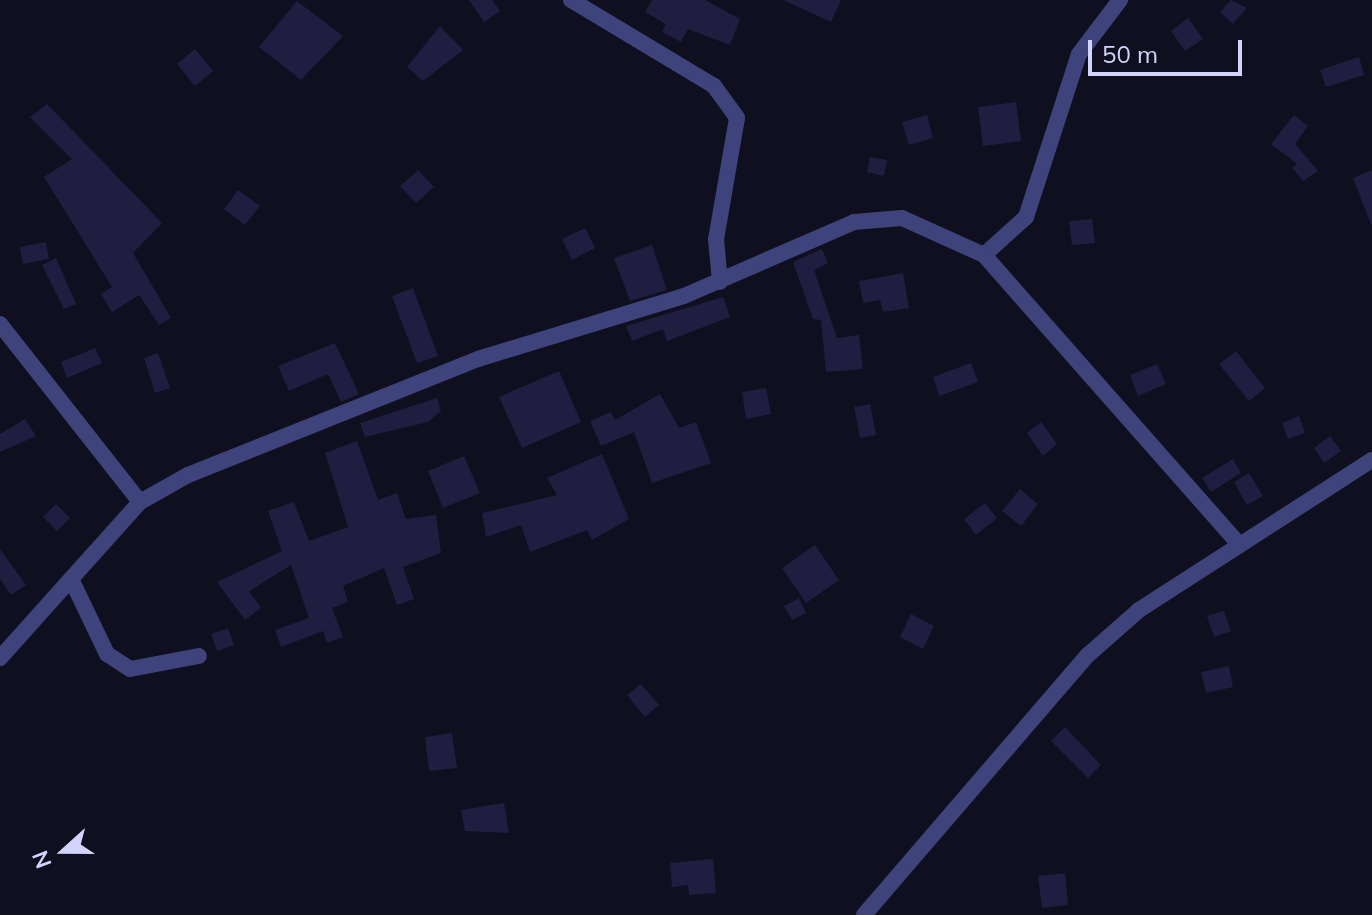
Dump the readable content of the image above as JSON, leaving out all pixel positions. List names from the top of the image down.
{
  "scale_bar": "50 m",
  "north": "left"
}
